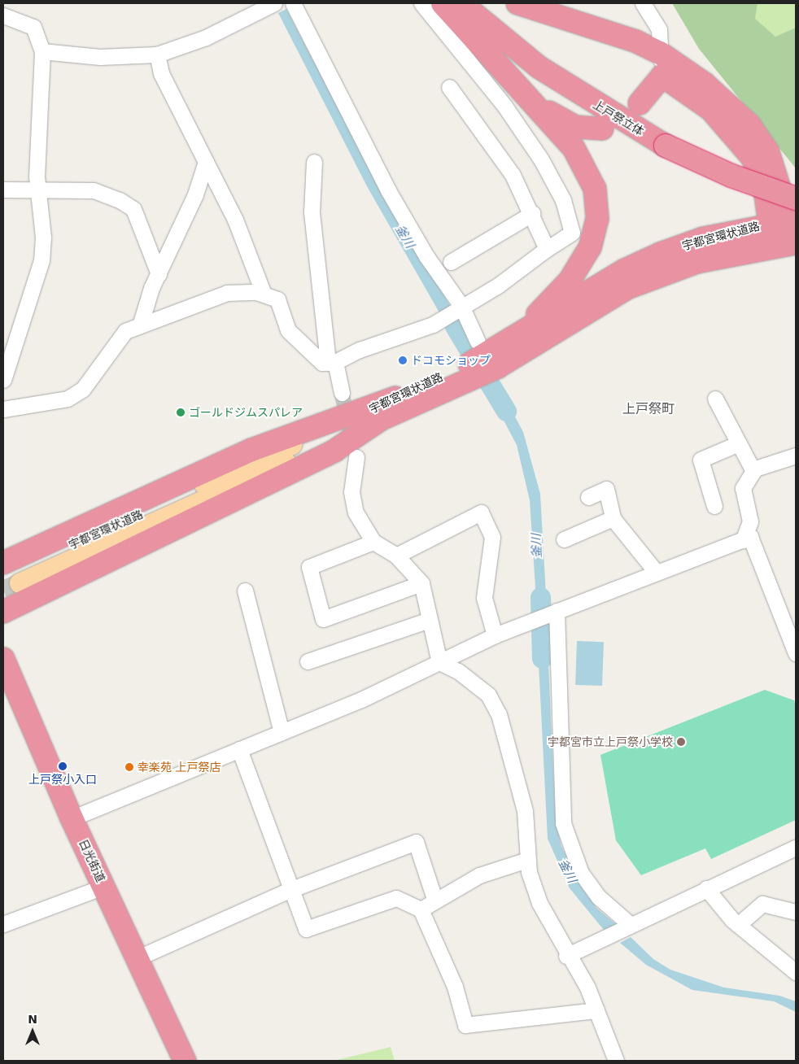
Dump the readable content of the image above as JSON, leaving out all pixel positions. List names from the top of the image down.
{
  "streets": {
    "highway": ["上戸祭立体", "宇都宮環状道路", "日光街道"]
  },
  "districts": ["上戸祭町"],
  "water": ["釜川"],
  "places": [
    "ドコモショップ",
    "ゴールドジムスパレア",
    "宇都宮市立上戸祭小学校",
    "上戸祭小入口",
    "幸楽苑 上戸祭店"
  ],
  "north": "top"
}
